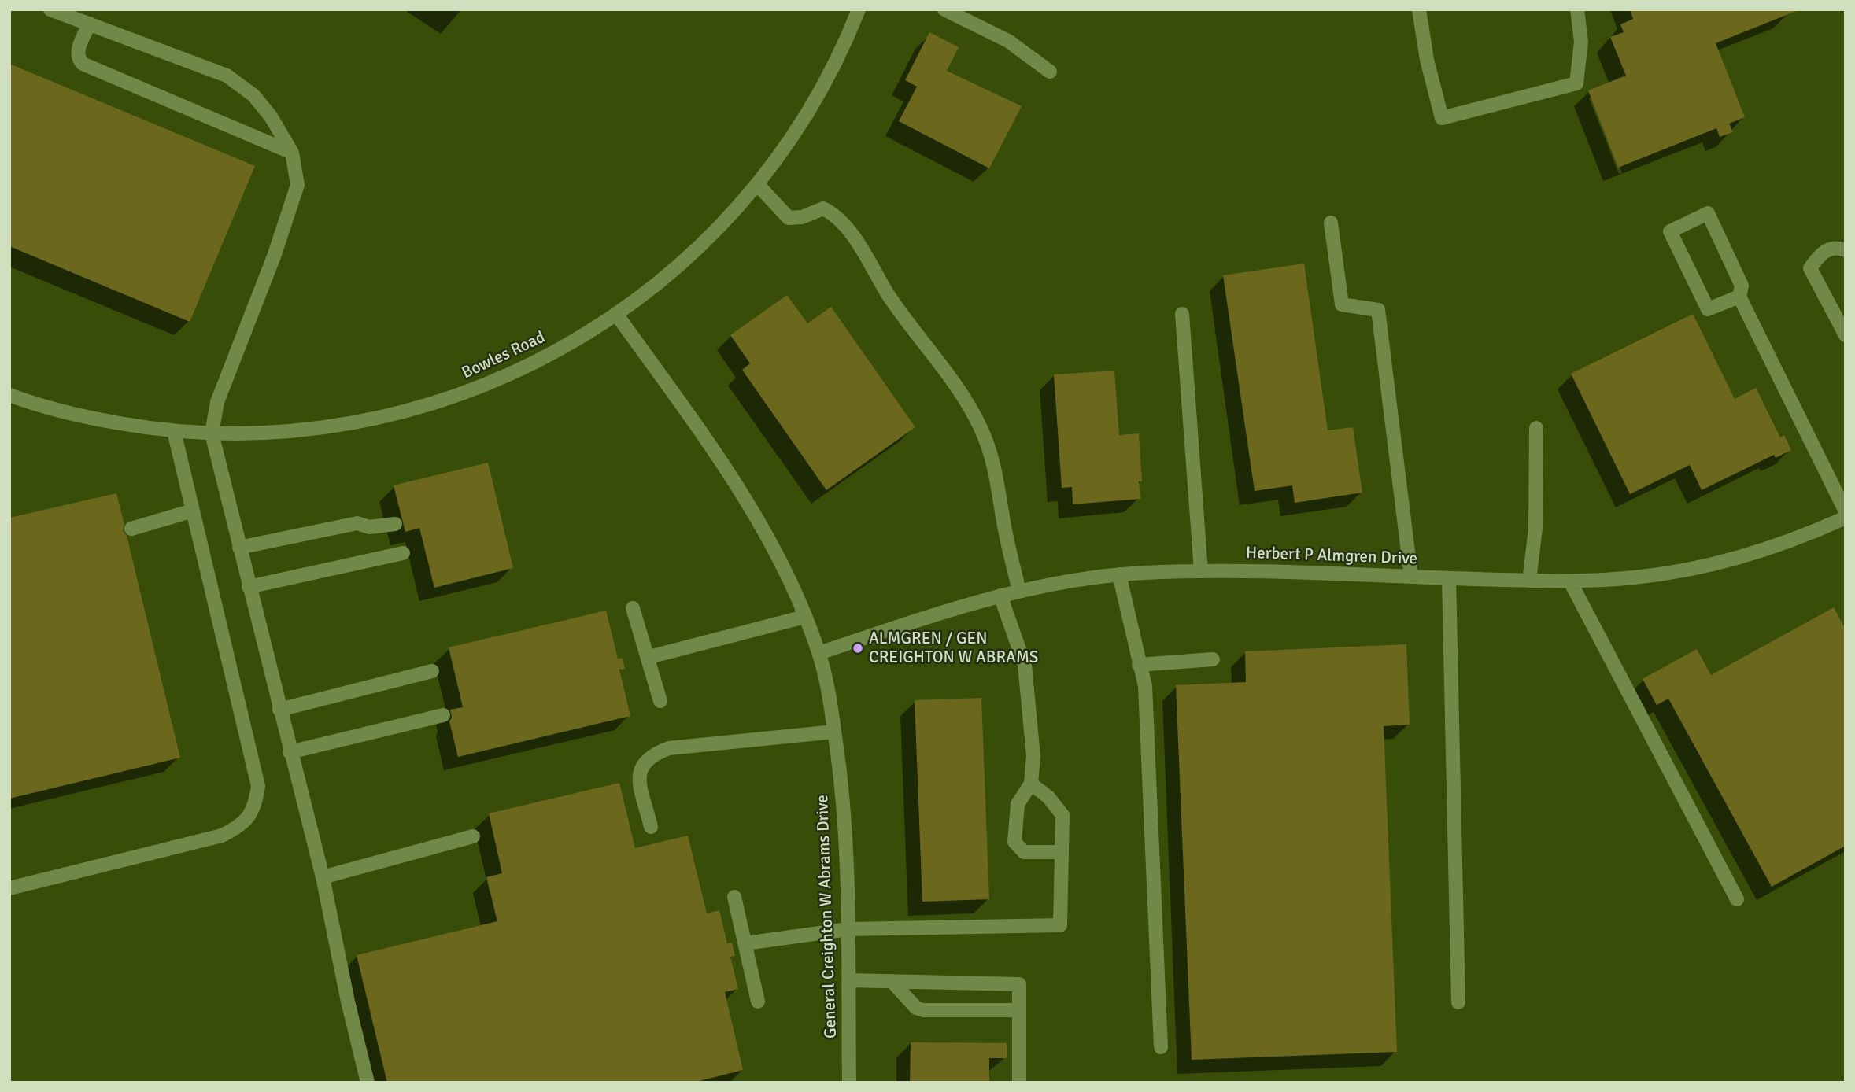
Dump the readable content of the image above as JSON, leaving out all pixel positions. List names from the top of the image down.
{
  "streets": {
    "street": ["Bowles Road", "Herbert P Almgren Drive", "General Creighton W Abrams Drive"]
  },
  "crossings": [
    ["Bowles Road", "General Creighton W Abrams Drive"],
    ["Herbert P Almgren Drive", "General Creighton W Abrams Drive"]
  ],
  "places": ["ALMGREN / GEN CREIGHTON W ABRAMS"]
}
